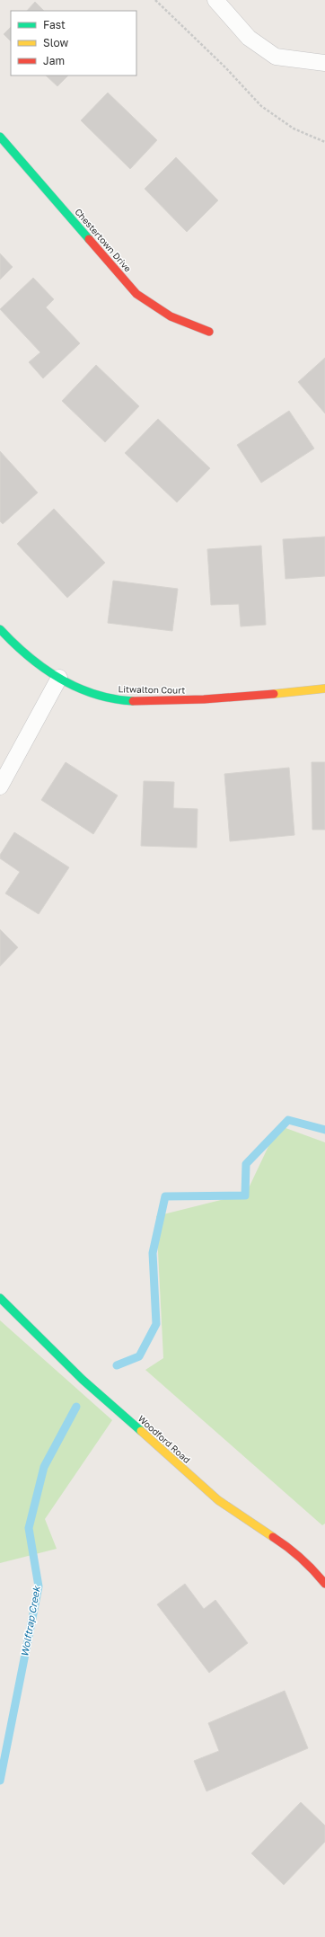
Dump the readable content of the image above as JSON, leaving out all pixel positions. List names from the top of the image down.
{
  "streets": {
    "street": ["Chestertown Drive", "Litwalton Court", "Woodford Road"]
  },
  "water": ["Wolftrap Creek"],
  "legend": ["Fast", "Slow", "Jam"]
}
